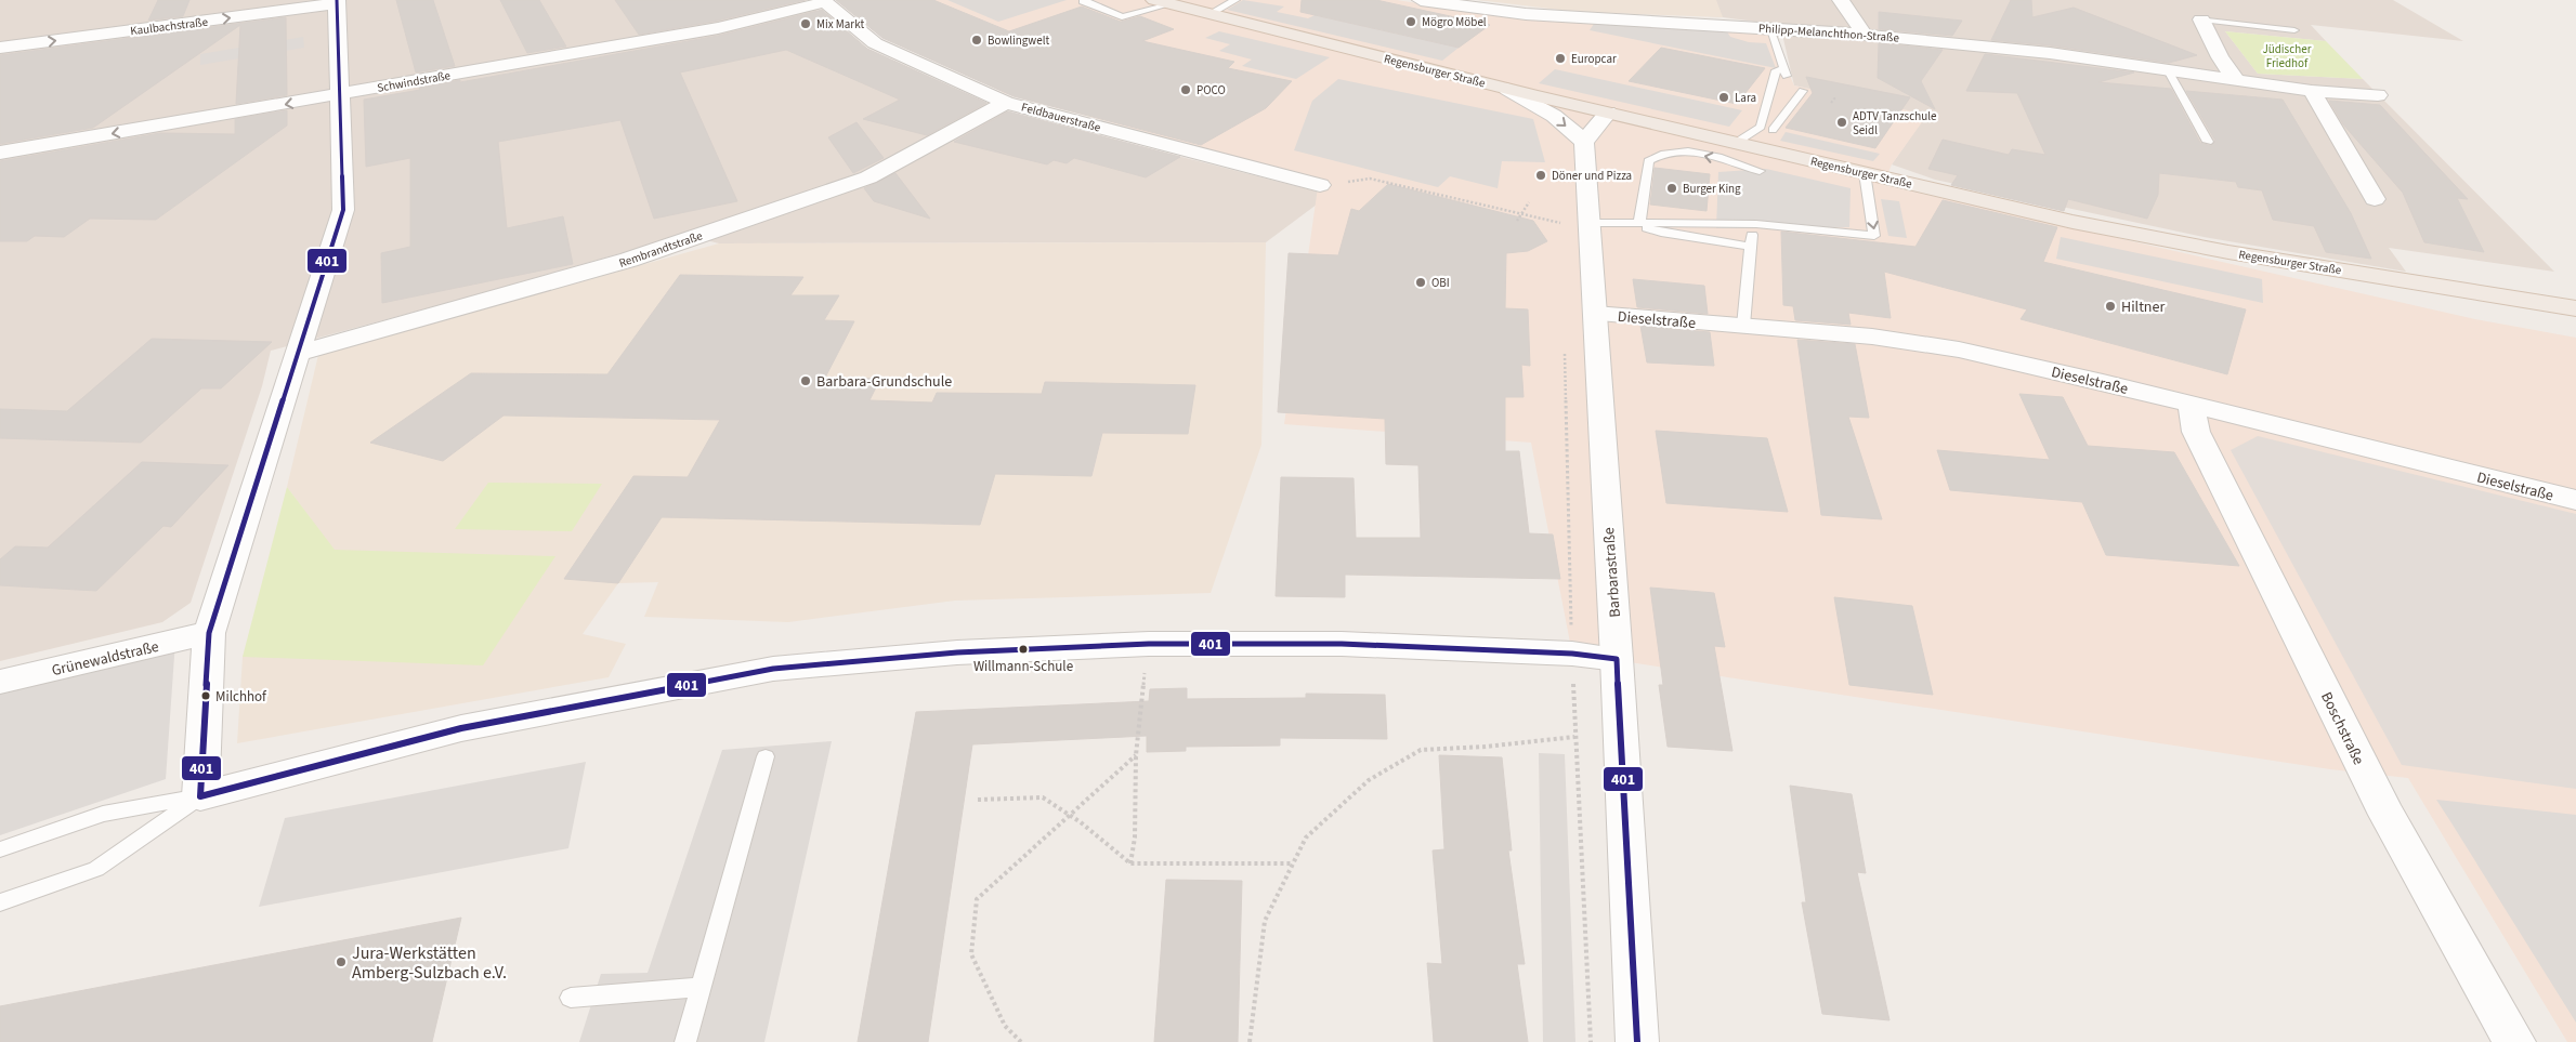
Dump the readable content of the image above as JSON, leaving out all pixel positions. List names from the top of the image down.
{
  "streets": {
    "main road": ["Regensburger Straße"],
    "street": [
      "Kaulbachstraße",
      "Philipp-Melanchthon-Straße",
      "Schwindstraße",
      "Feldbauerstraße",
      "Rembrandtstraße",
      "Dieselstraße",
      "Barbarastraße",
      "Grünewaldstraße",
      "Boschstraße"
    ]
  },
  "crossings": [
    ["Schwindstraße", "Feldbauerstraße"],
    ["Feldbauerstraße", "Rembrandtstraße"],
    ["Dieselstraße", "Barbarastraße"],
    ["Dieselstraße", "Boschstraße"]
  ],
  "one_way": ["Kaulbachstraße", "Schwindstraße"],
  "parks": ["Jüdischer Friedhof"],
  "places": [
    "Mögro Möbel",
    "Mix Markt",
    "Bowlingwelt",
    "Europcar",
    "POCO",
    "Lara",
    "ADTV Tanzschule Seidl",
    "Döner und Pizza",
    "Burger King",
    "OBI",
    "Hiltner",
    "Barbara-Grundschule",
    "Willmann-Schule",
    "Milchhof",
    "Jura-Werkstätten Amberg-Sulzbach e.V."
  ],
  "lines": ["transit line 401"]
}
